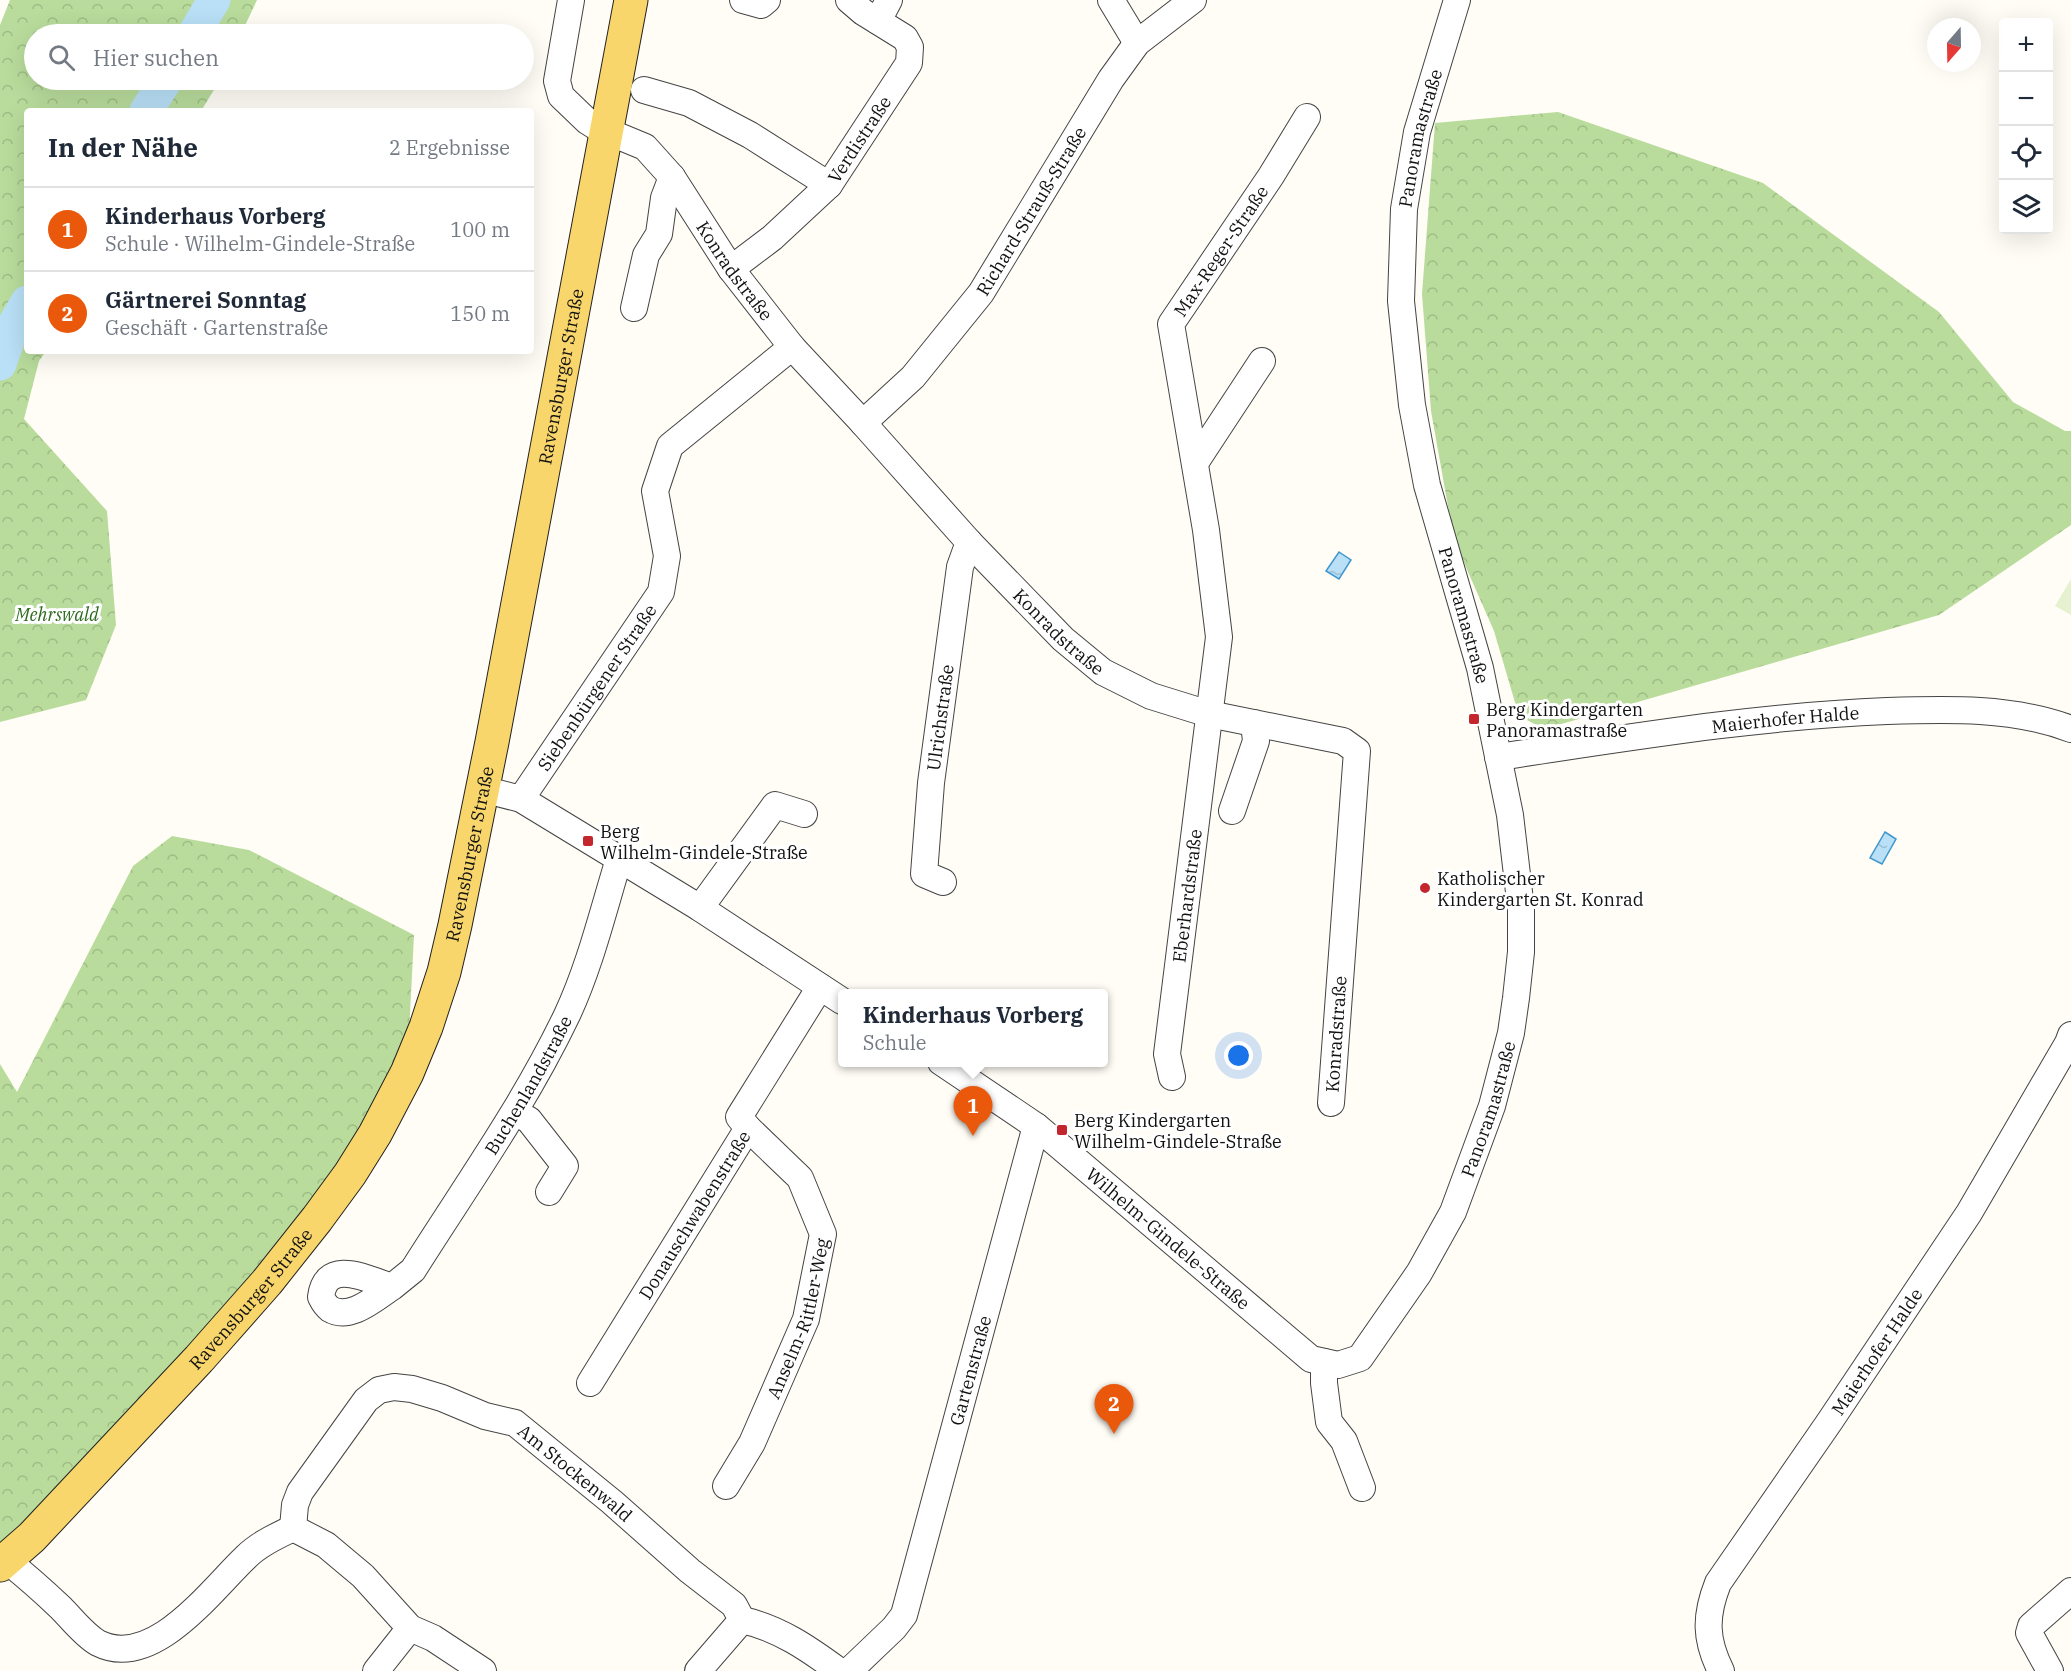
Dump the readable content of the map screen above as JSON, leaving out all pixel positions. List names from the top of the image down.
{
  "streets": {
    "main road": ["Ravensburger Straße"],
    "street": [
      "Panoramastraße",
      "Verdistraße",
      "Richard-Strauß-Straße",
      "Max-Reger-Straße",
      "Konradstraße",
      "Siebenbürgener Straße",
      "Ulrichstraße",
      "Maierhofer Halde",
      "Eberhardstraße",
      "Buchenlandstraße",
      "Donauschwabenstraße",
      "Wilhelm-Gindele-Straße",
      "Anselm-Rittler-Weg",
      "Gartenstraße",
      "Am Stockenwald"
    ]
  },
  "crossings": [
    ["Panoramastraße", "Maierhofer Halde"],
    ["Panoramastraße", "Wilhelm-Gindele-Straße"],
    ["Verdistraße", "Konradstraße"],
    ["Richard-Strauß-Straße", "Konradstraße"],
    ["Max-Reger-Straße", "Konradstraße"],
    ["Max-Reger-Straße", "Eberhardstraße"],
    ["Konradstraße", "Ravensburger Straße"],
    ["Konradstraße", "Siebenbürgener Straße"],
    ["Konradstraße", "Ulrichstraße"],
    ["Konradstraße", "Eberhardstraße"],
    ["Donauschwabenstraße", "Anselm-Rittler-Weg"],
    ["Wilhelm-Gindele-Straße", "Gartenstraße"]
  ],
  "parks": ["Mehrswald"],
  "places": {
    "transit": ["Berg Kindergarten Panoramastraße", "Berg Wilhelm-Gindele-Straße", "Berg Kindergarten Wilhelm-Gindele-Straße"],
    "other": ["Katholischer Kindergarten St. Konrad"]
  },
  "north": "bottom",
  "page": {
    "map_buttons": ["+", "−"],
    "search": "Hier suchen",
    "heading": ["In der Nähe", "2 Ergebnisse"],
    "list": [
      {
        "mark": "1",
        "name": "Kinderhaus Vorberg",
        "note": "Schule · Wilhelm-Gindele-Straße",
        "value": "100 m"
      },
      {
        "mark": "2",
        "name": "Gärtnerei Sonntag",
        "note": "Geschäft · Gartenstraße",
        "value": "150 m"
      }
    ],
    "popup": ["Kinderhaus Vorberg", "Schule"],
    "pins": ["1", "2"]
  }
}
